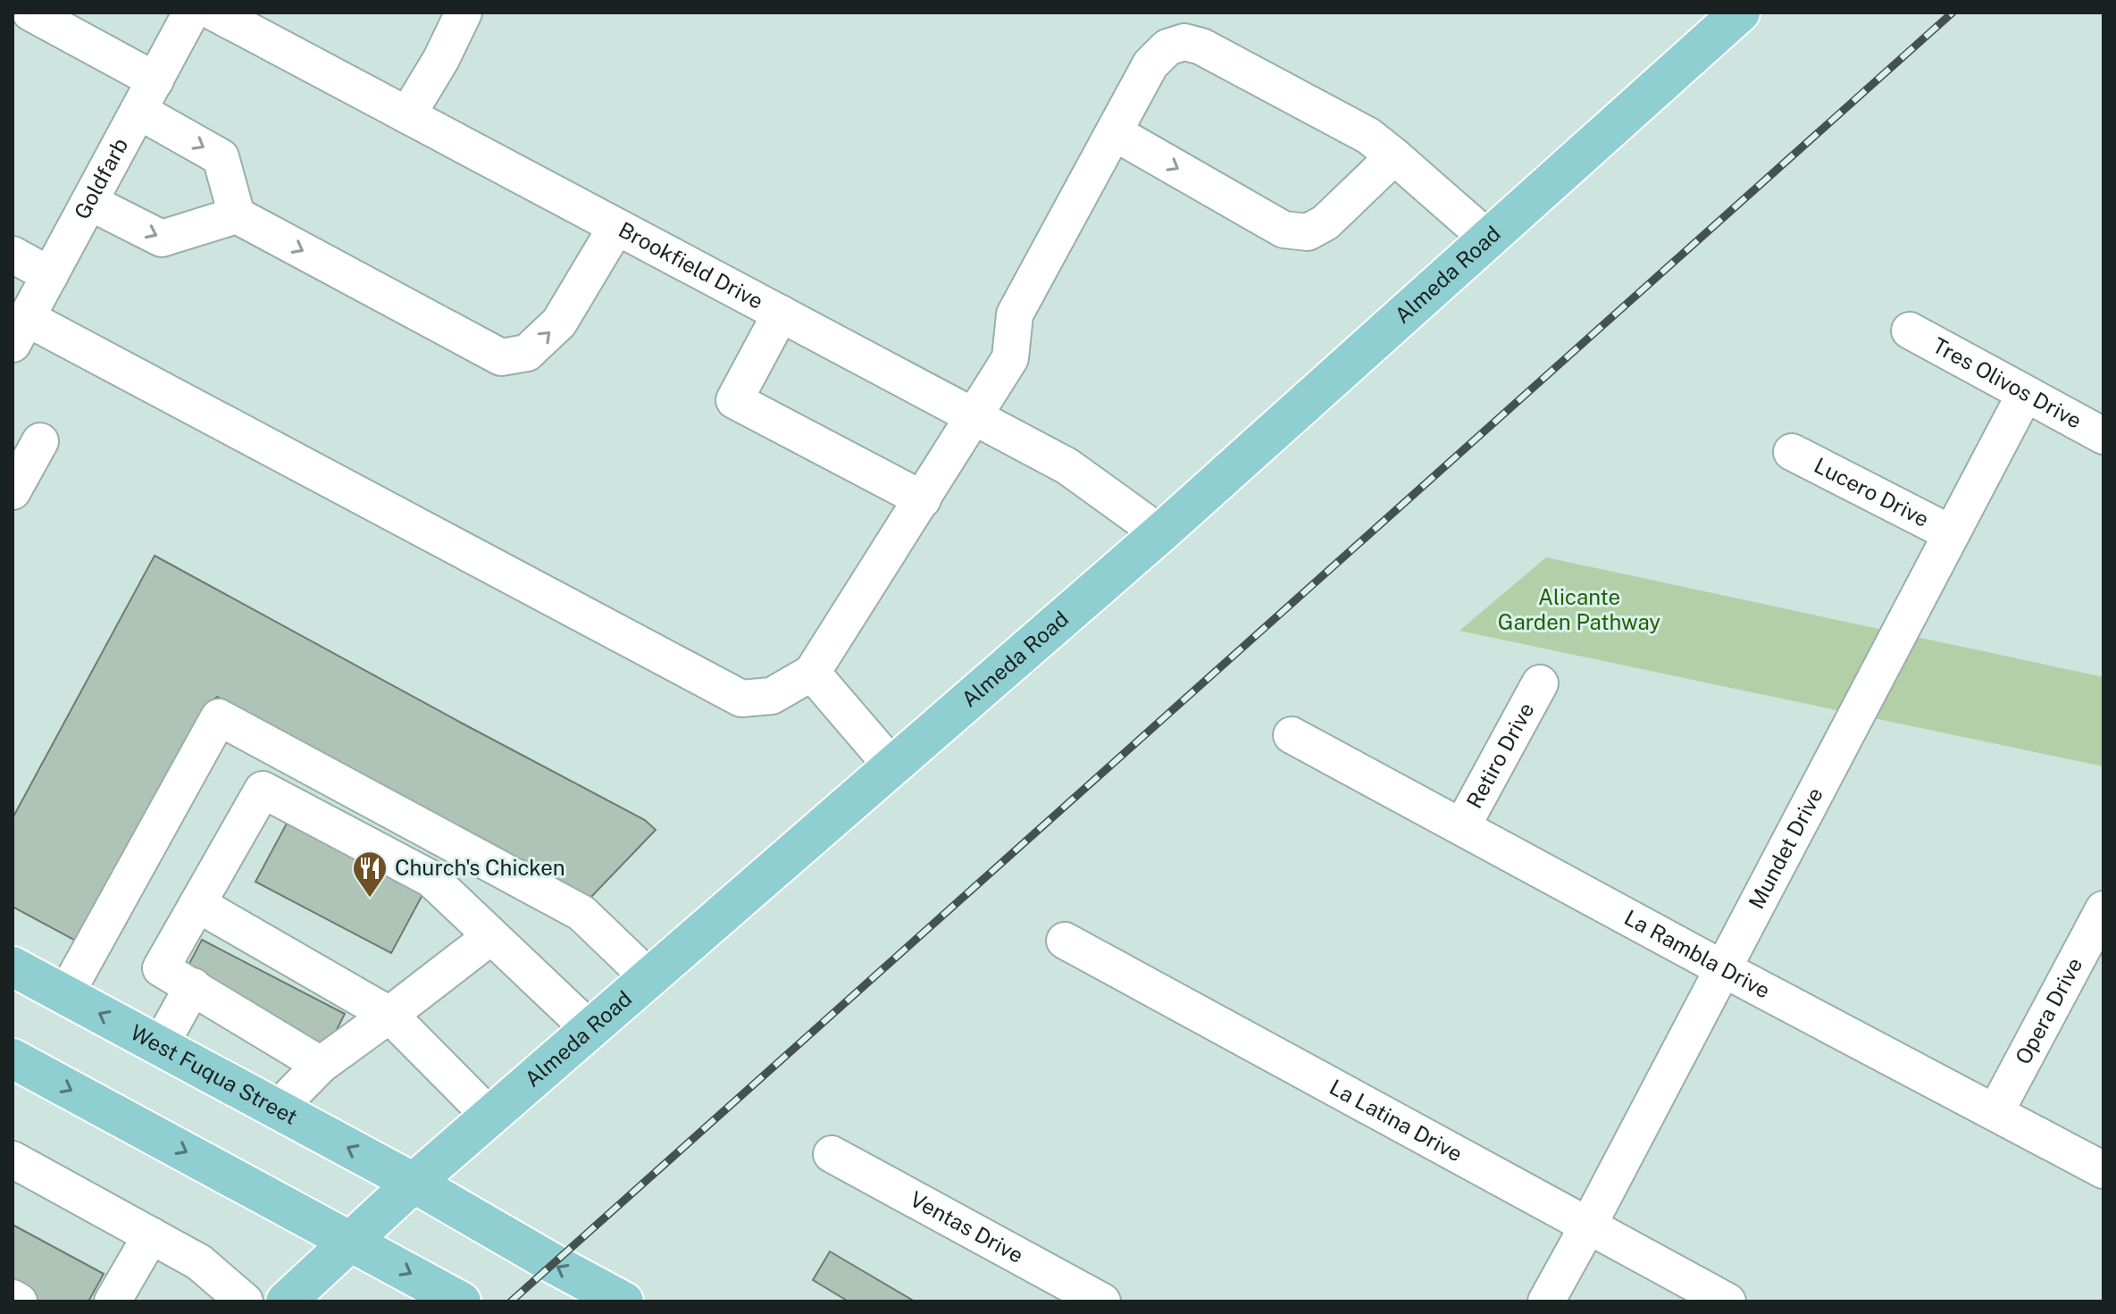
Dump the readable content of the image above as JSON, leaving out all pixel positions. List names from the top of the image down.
{
  "streets": {
    "main road": ["Almeda Road", "West Fuqua Street"],
    "street": [
      "Goldfarb",
      "Brookfield Drive",
      "Tres Olivos Drive",
      "Lucero Drive",
      "Retiro Drive",
      "Mundet Drive",
      "La Rambla Drive",
      "Opera Drive",
      "La Latina Drive",
      "Ventas Drive"
    ]
  },
  "crossings": [
    ["Brookfield Drive", "Almeda Road"],
    ["Almeda Road", "West Fuqua Street"],
    ["Tres Olivos Drive", "Mundet Drive"],
    ["Lucero Drive", "Mundet Drive"],
    ["Retiro Drive", "La Rambla Drive"],
    ["Mundet Drive", "La Rambla Drive"],
    ["Mundet Drive", "La Latina Drive"],
    ["La Rambla Drive", "Opera Drive"]
  ],
  "parks": ["Alicante Garden Pathway"],
  "places": {
    "restaurant": ["Church's Chicken"]
  }
}
